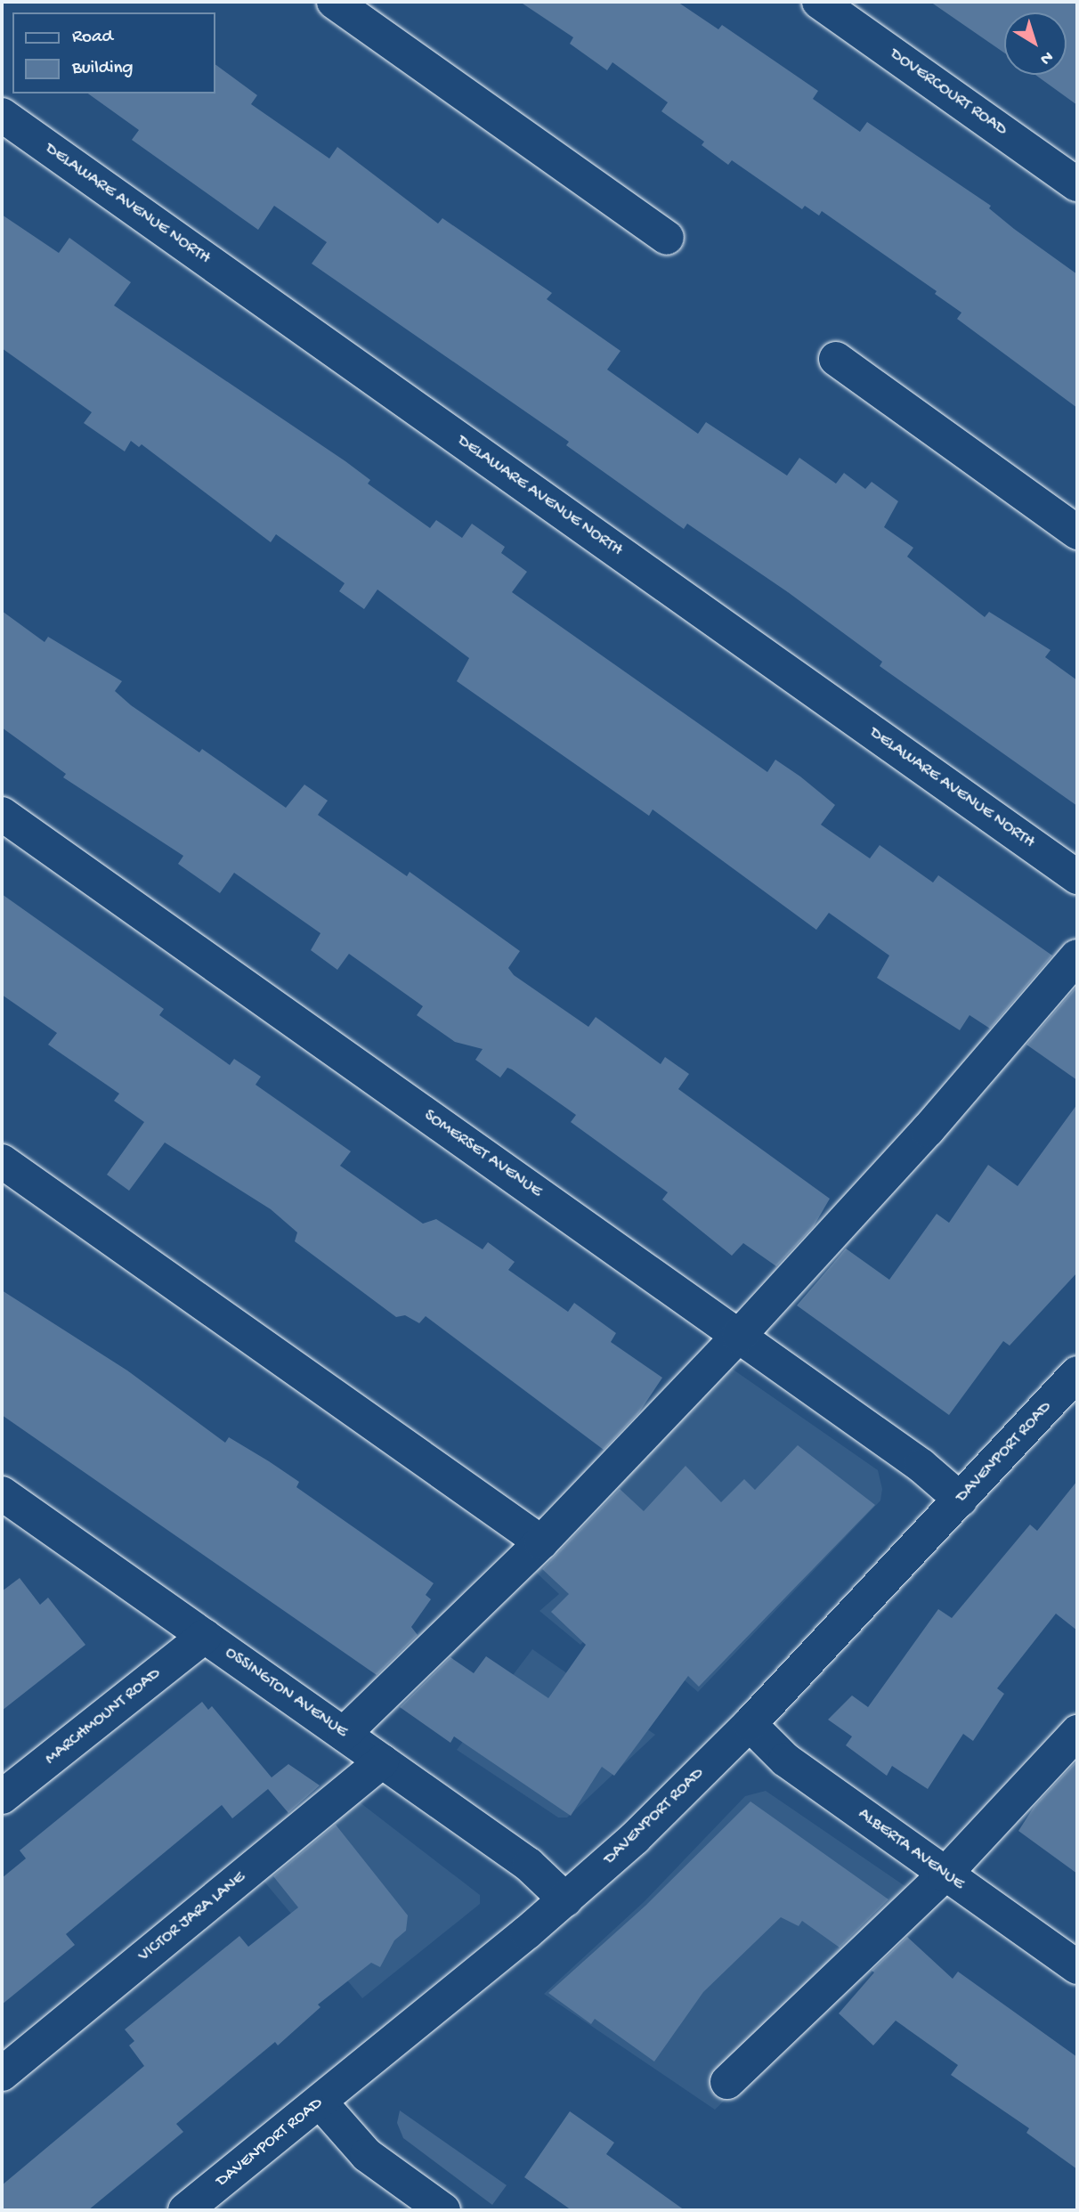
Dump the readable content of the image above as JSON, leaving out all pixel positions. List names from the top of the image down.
{
  "streets": {
    "street": [
      "DOVERCOURT ROAD",
      "DELAWARE AVENUE NORTH",
      "SOMERSET AVENUE",
      "DAVENPORT ROAD",
      "OSSINGTON AVENUE",
      "MARCHMOUNT ROAD",
      "ALBERTA AVENUE",
      "VICTOR JARA LANE"
    ]
  },
  "crossings": [
    ["SOMERSET AVENUE", "DAVENPORT ROAD"],
    ["DAVENPORT ROAD", "OSSINGTON AVENUE"],
    ["DAVENPORT ROAD", "ALBERTA AVENUE"],
    ["OSSINGTON AVENUE", "MARCHMOUNT ROAD"],
    ["OSSINGTON AVENUE", "VICTOR JARA LANE"]
  ],
  "legend": ["Road", "Building"],
  "north": "bottom right"
}
